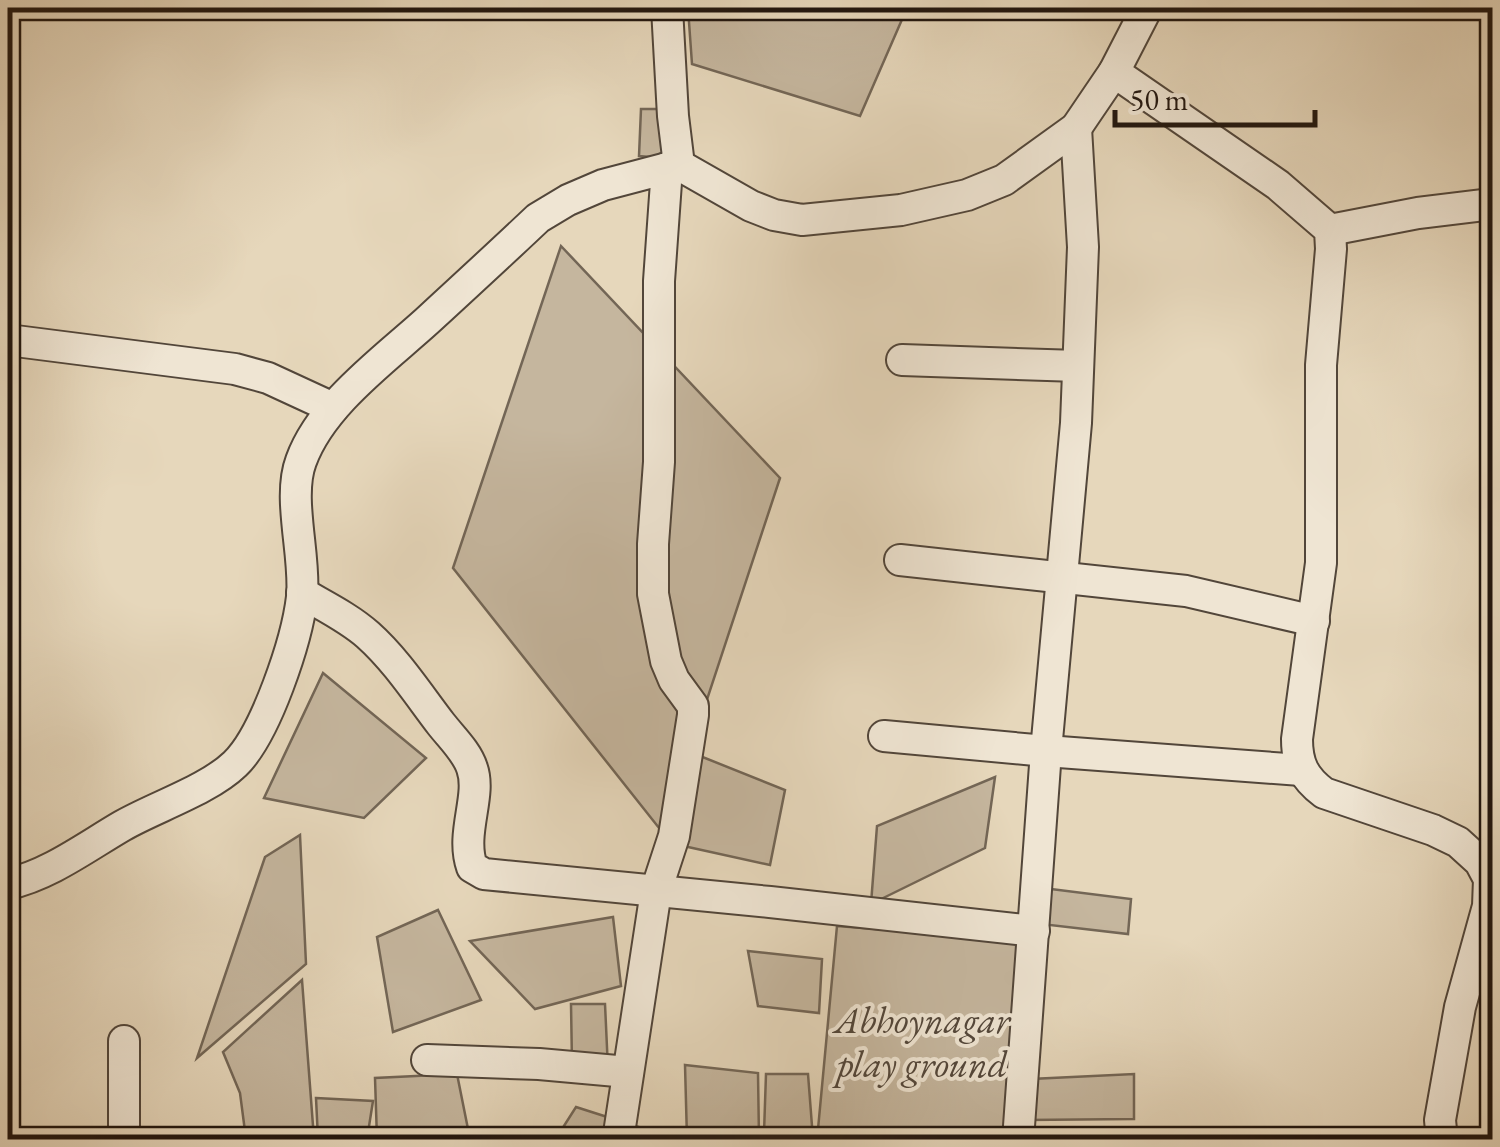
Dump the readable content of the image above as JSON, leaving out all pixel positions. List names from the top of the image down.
{
  "parks": ["Abhoynagar play ground"],
  "scale_bar": "50 m"
}
